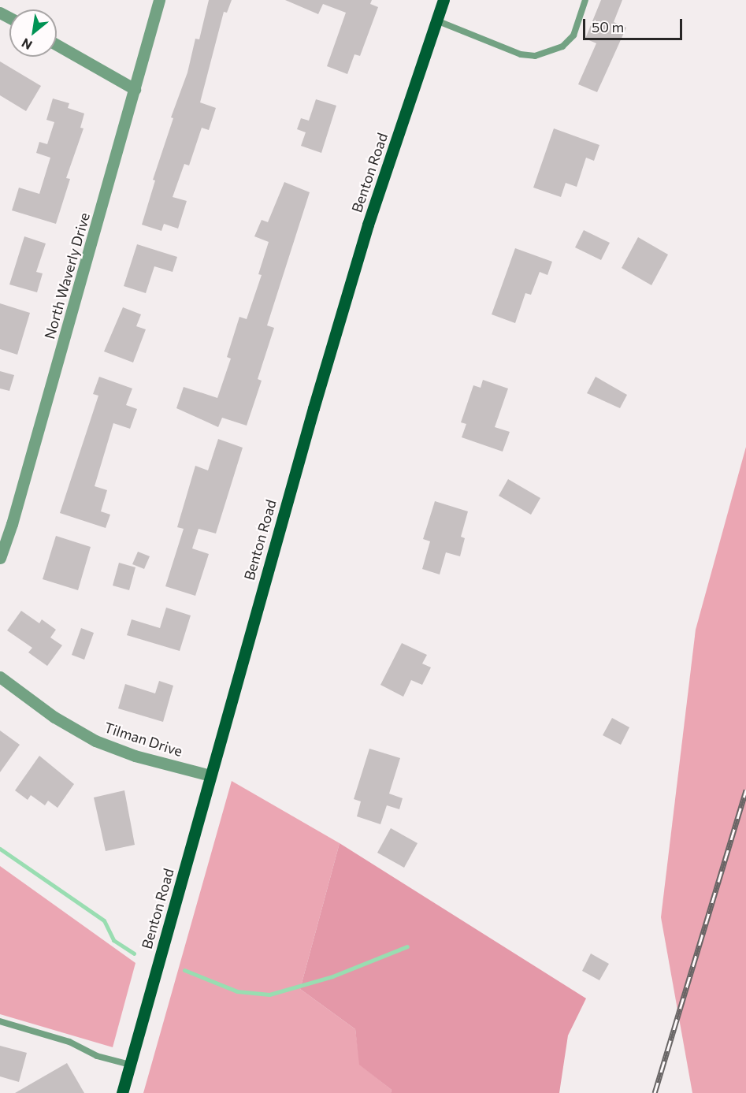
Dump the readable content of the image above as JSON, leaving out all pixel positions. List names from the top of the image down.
{
  "streets": {
    "main road": ["Benton Road"],
    "street": ["North Waverly Drive", "Tilman Drive"]
  },
  "crossings": [
    ["Benton Road", "Tilman Drive"]
  ],
  "scale_bar": "50 m",
  "north": "bottom left"
}
